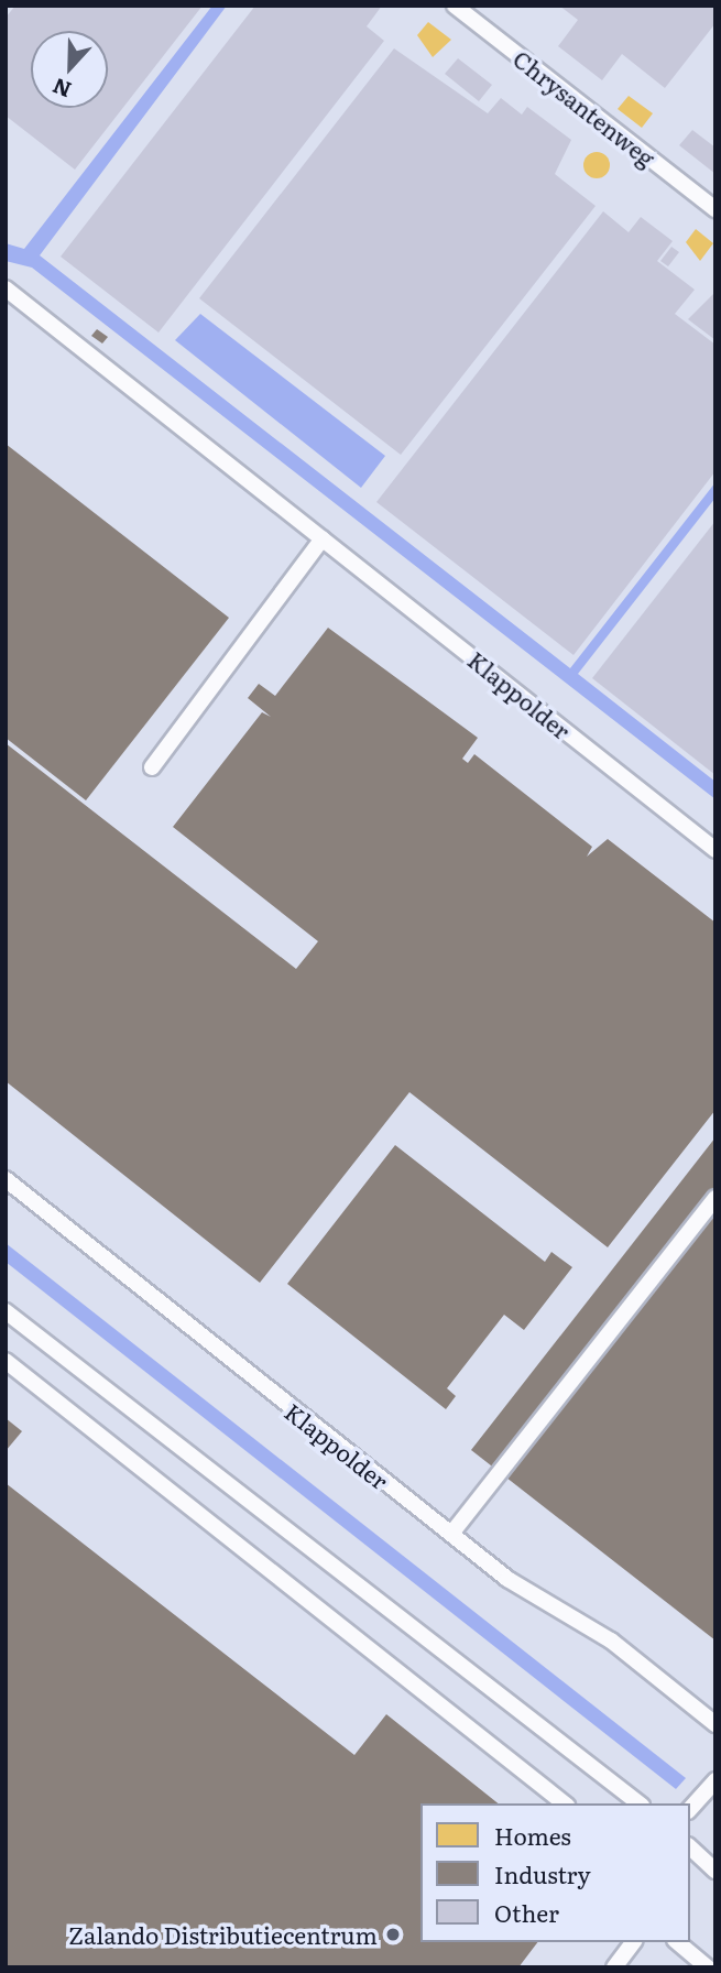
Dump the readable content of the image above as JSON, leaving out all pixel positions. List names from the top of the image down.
{
  "streets": {
    "street": ["Chrysantenweg", "Klappolder"]
  },
  "places": ["Zalando Distributiecentrum"],
  "legend": ["Homes", "Industry", "Other"],
  "north": "bottom"
}
